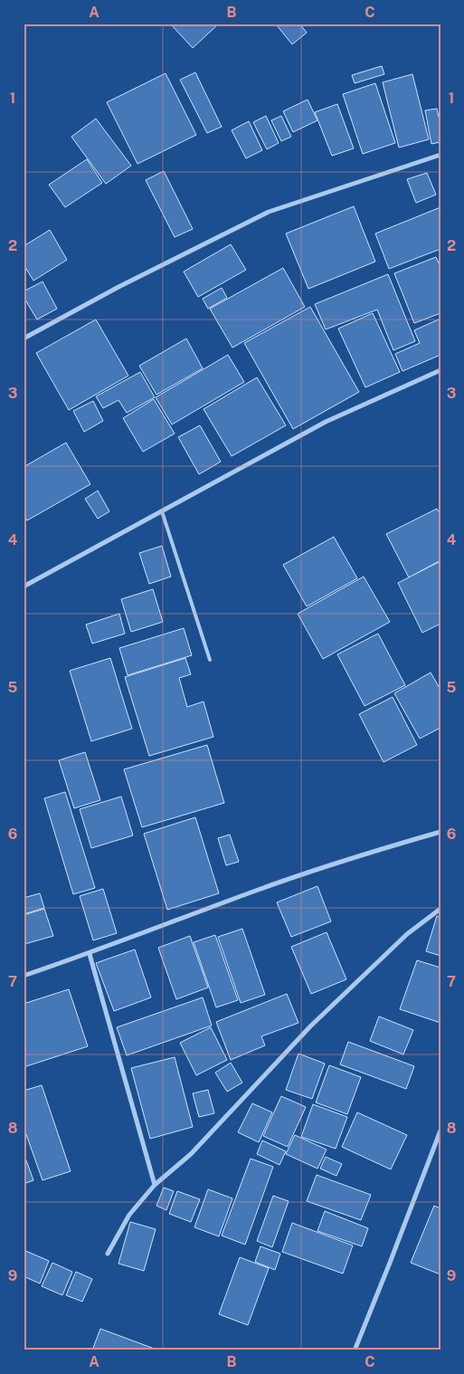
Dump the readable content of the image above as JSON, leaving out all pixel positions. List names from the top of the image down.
{
  "grid": {
    "columns": ["A", "B", "C"],
    "rows": [
      "1",
      "2",
      "3",
      "4",
      "5",
      "6",
      "7",
      "8",
      "9"
    ]
  }
}
